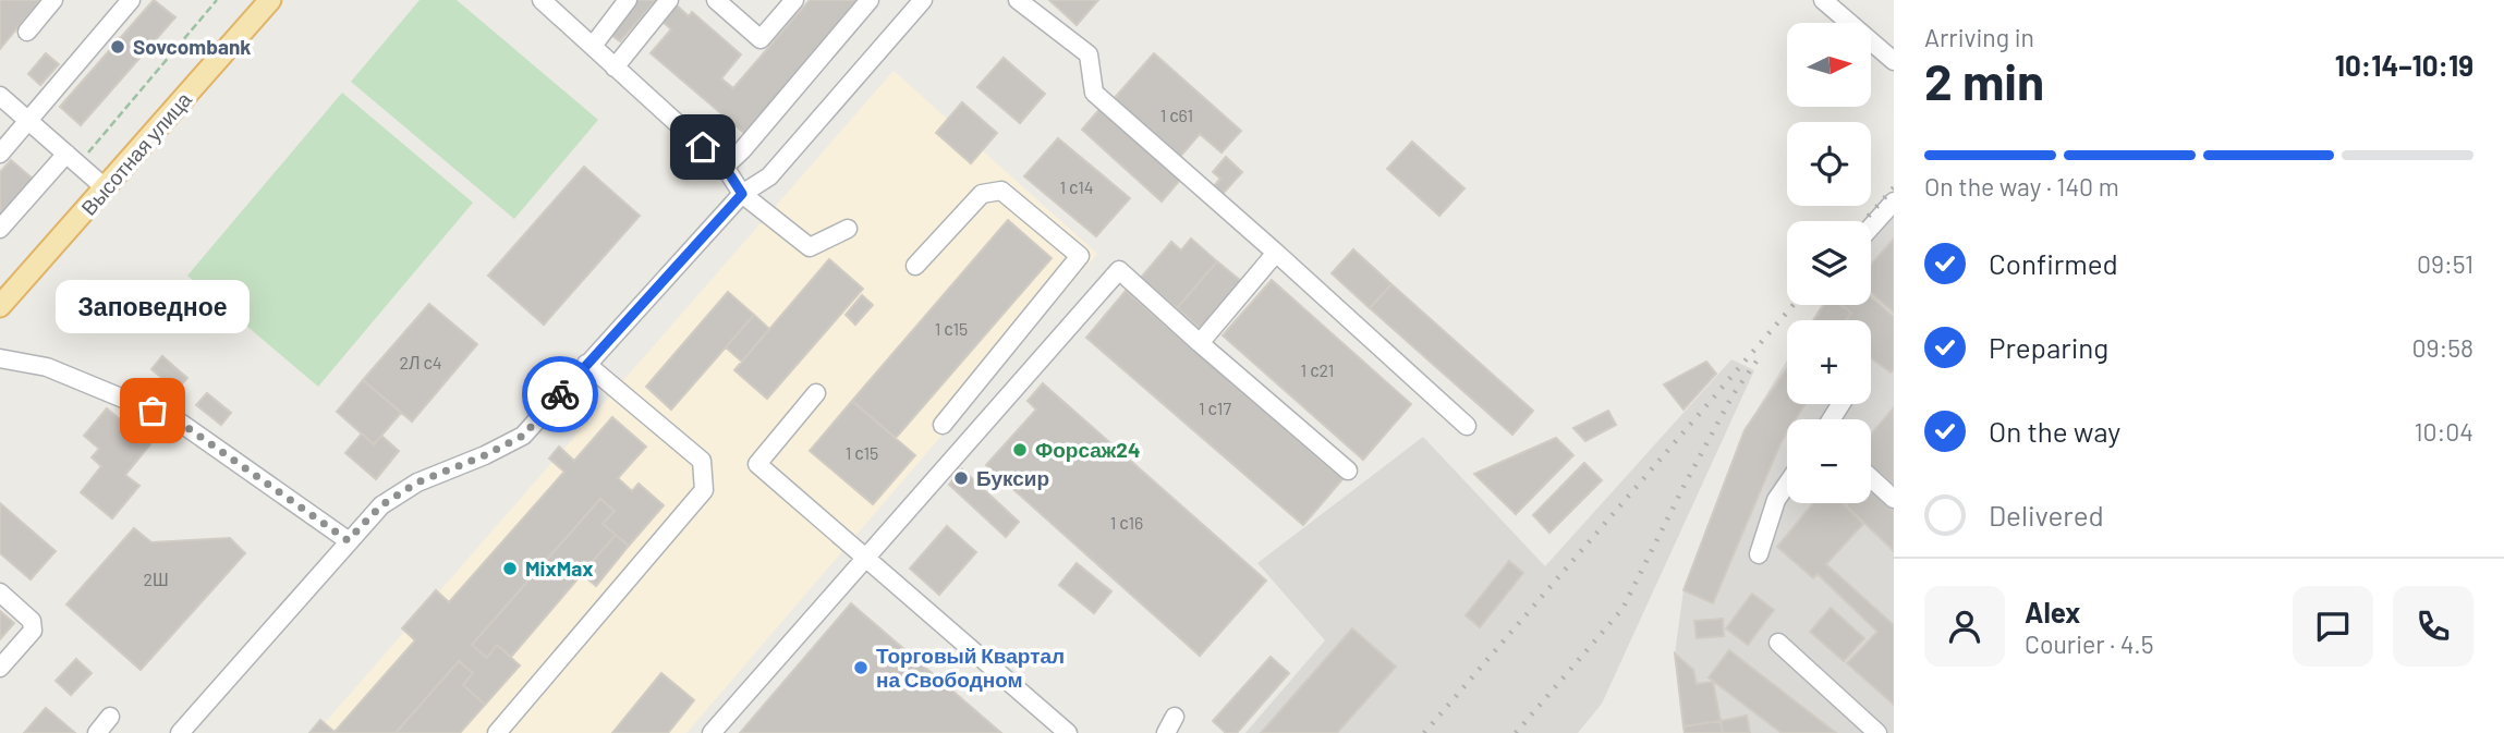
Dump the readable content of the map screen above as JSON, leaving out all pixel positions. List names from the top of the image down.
{
  "streets": {
    "main road": ["Высотная улица"]
  },
  "places": [
    "Sovcombank",
    "Заповедное",
    "Форсаж24",
    "Буксир",
    "MixMax",
    "Торговый Квартал на Свободном"
  ],
  "house_numbers": [
    "1 с61",
    "1 с14",
    "1 с15",
    "2Л с4",
    "1 с21",
    "1 с17",
    "1 с15",
    "1 с16",
    "2Ш"
  ],
  "north": "right",
  "page": {
    "heading": ["2 min", "Arriving in", "10:14–10:19"],
    "panel": ["Alex", "Courier · 4.5"],
    "map_buttons": ["+", "−"],
    "bar": "On the way · 140 m",
    "list": [
      ["Confirmed", "09:51"],
      ["Preparing", "09:58"],
      ["On the way", "10:04"],
      "Delivered"
    ],
    "bubble": "Заповедное"
  }
}
